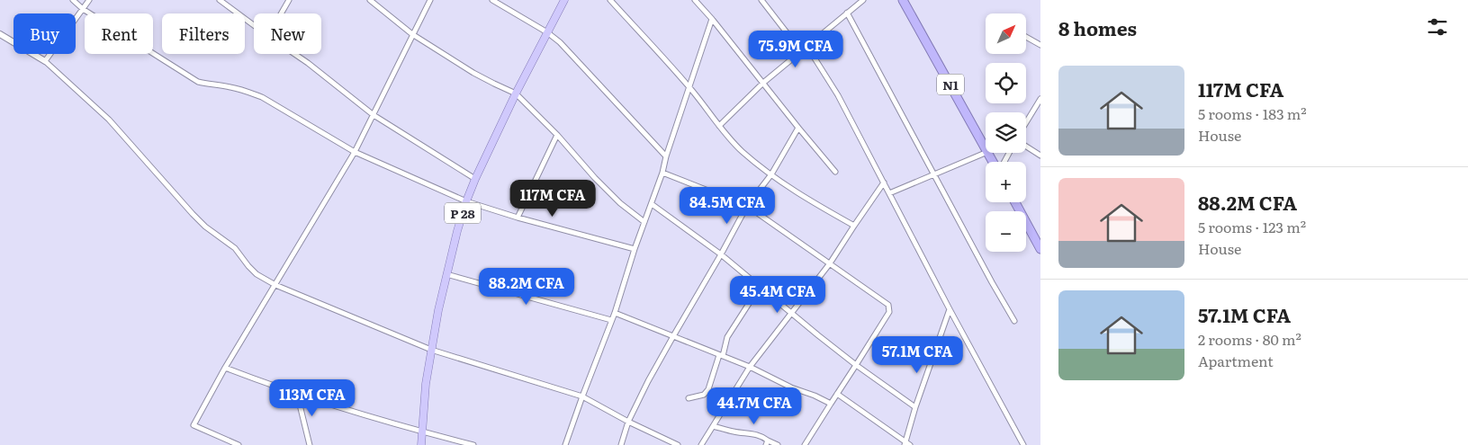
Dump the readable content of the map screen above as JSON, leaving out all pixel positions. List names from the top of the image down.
{
  "streets": {
    "highway": ["N1"],
    "main road": ["P 28"]
  },
  "north": "top right",
  "page": {
    "heading": "8 homes",
    "map_buttons": ["+", "−"],
    "chip": [
      "Buy",
      "Rent",
      "Filters",
      "New"
    ],
    "price": [
      "75.9M CFA",
      "117M CFA",
      "84.5M CFA",
      "88.2M CFA",
      "45.4M CFA",
      "57.1M CFA",
      "113M CFA",
      "44.7M CFA"
    ],
    "list": [
      {
        "name": "117M CFA",
        "note": "5 rooms · 183 m² · House"
      },
      {
        "name": "88.2M CFA",
        "note": "5 rooms · 123 m² · House"
      },
      {
        "name": "57.1M CFA",
        "note": "2 rooms · 80 m² · Apartment"
      }
    ]
  }
}
